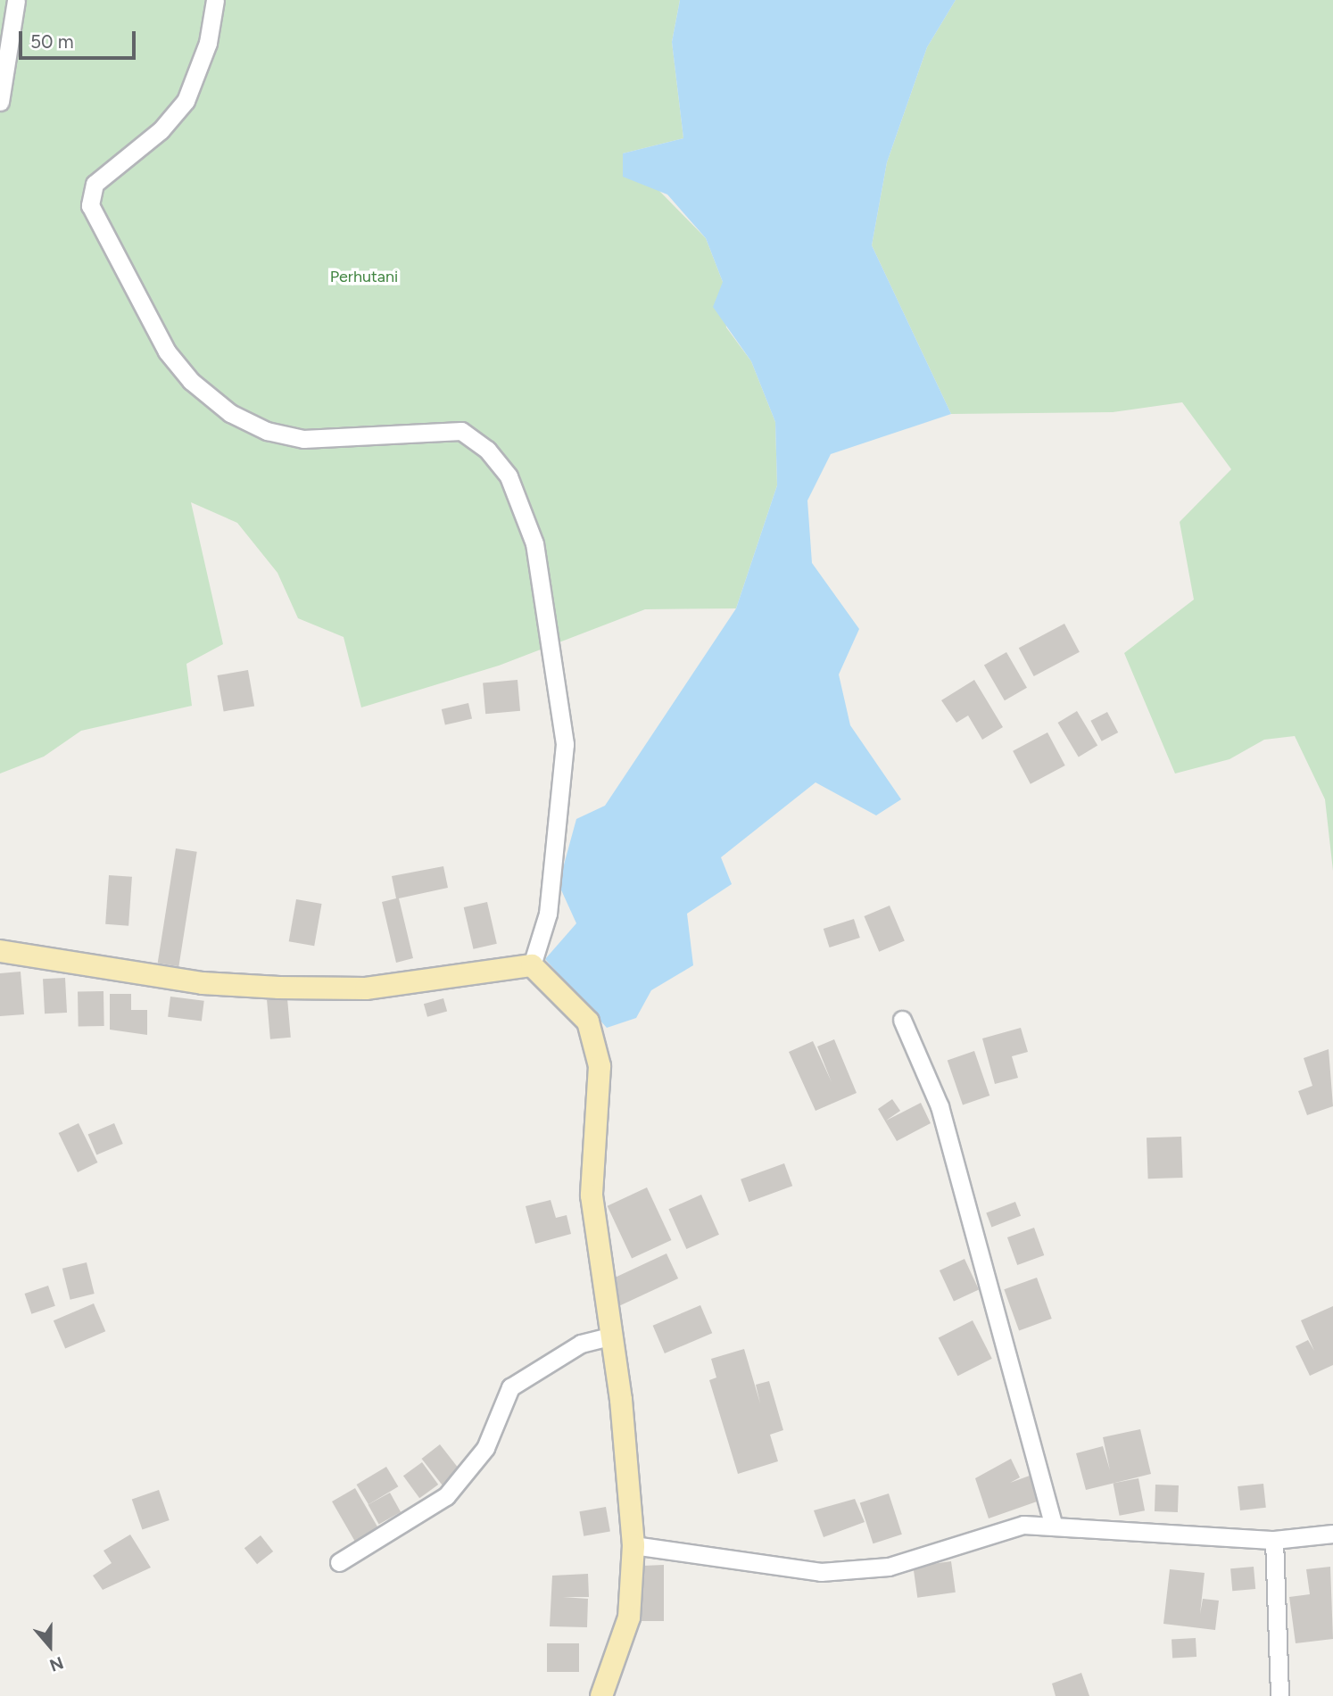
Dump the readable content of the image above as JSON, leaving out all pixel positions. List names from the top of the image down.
{
  "parks": ["Perhutani"],
  "scale_bar": "50 m",
  "north": "bottom"
}
